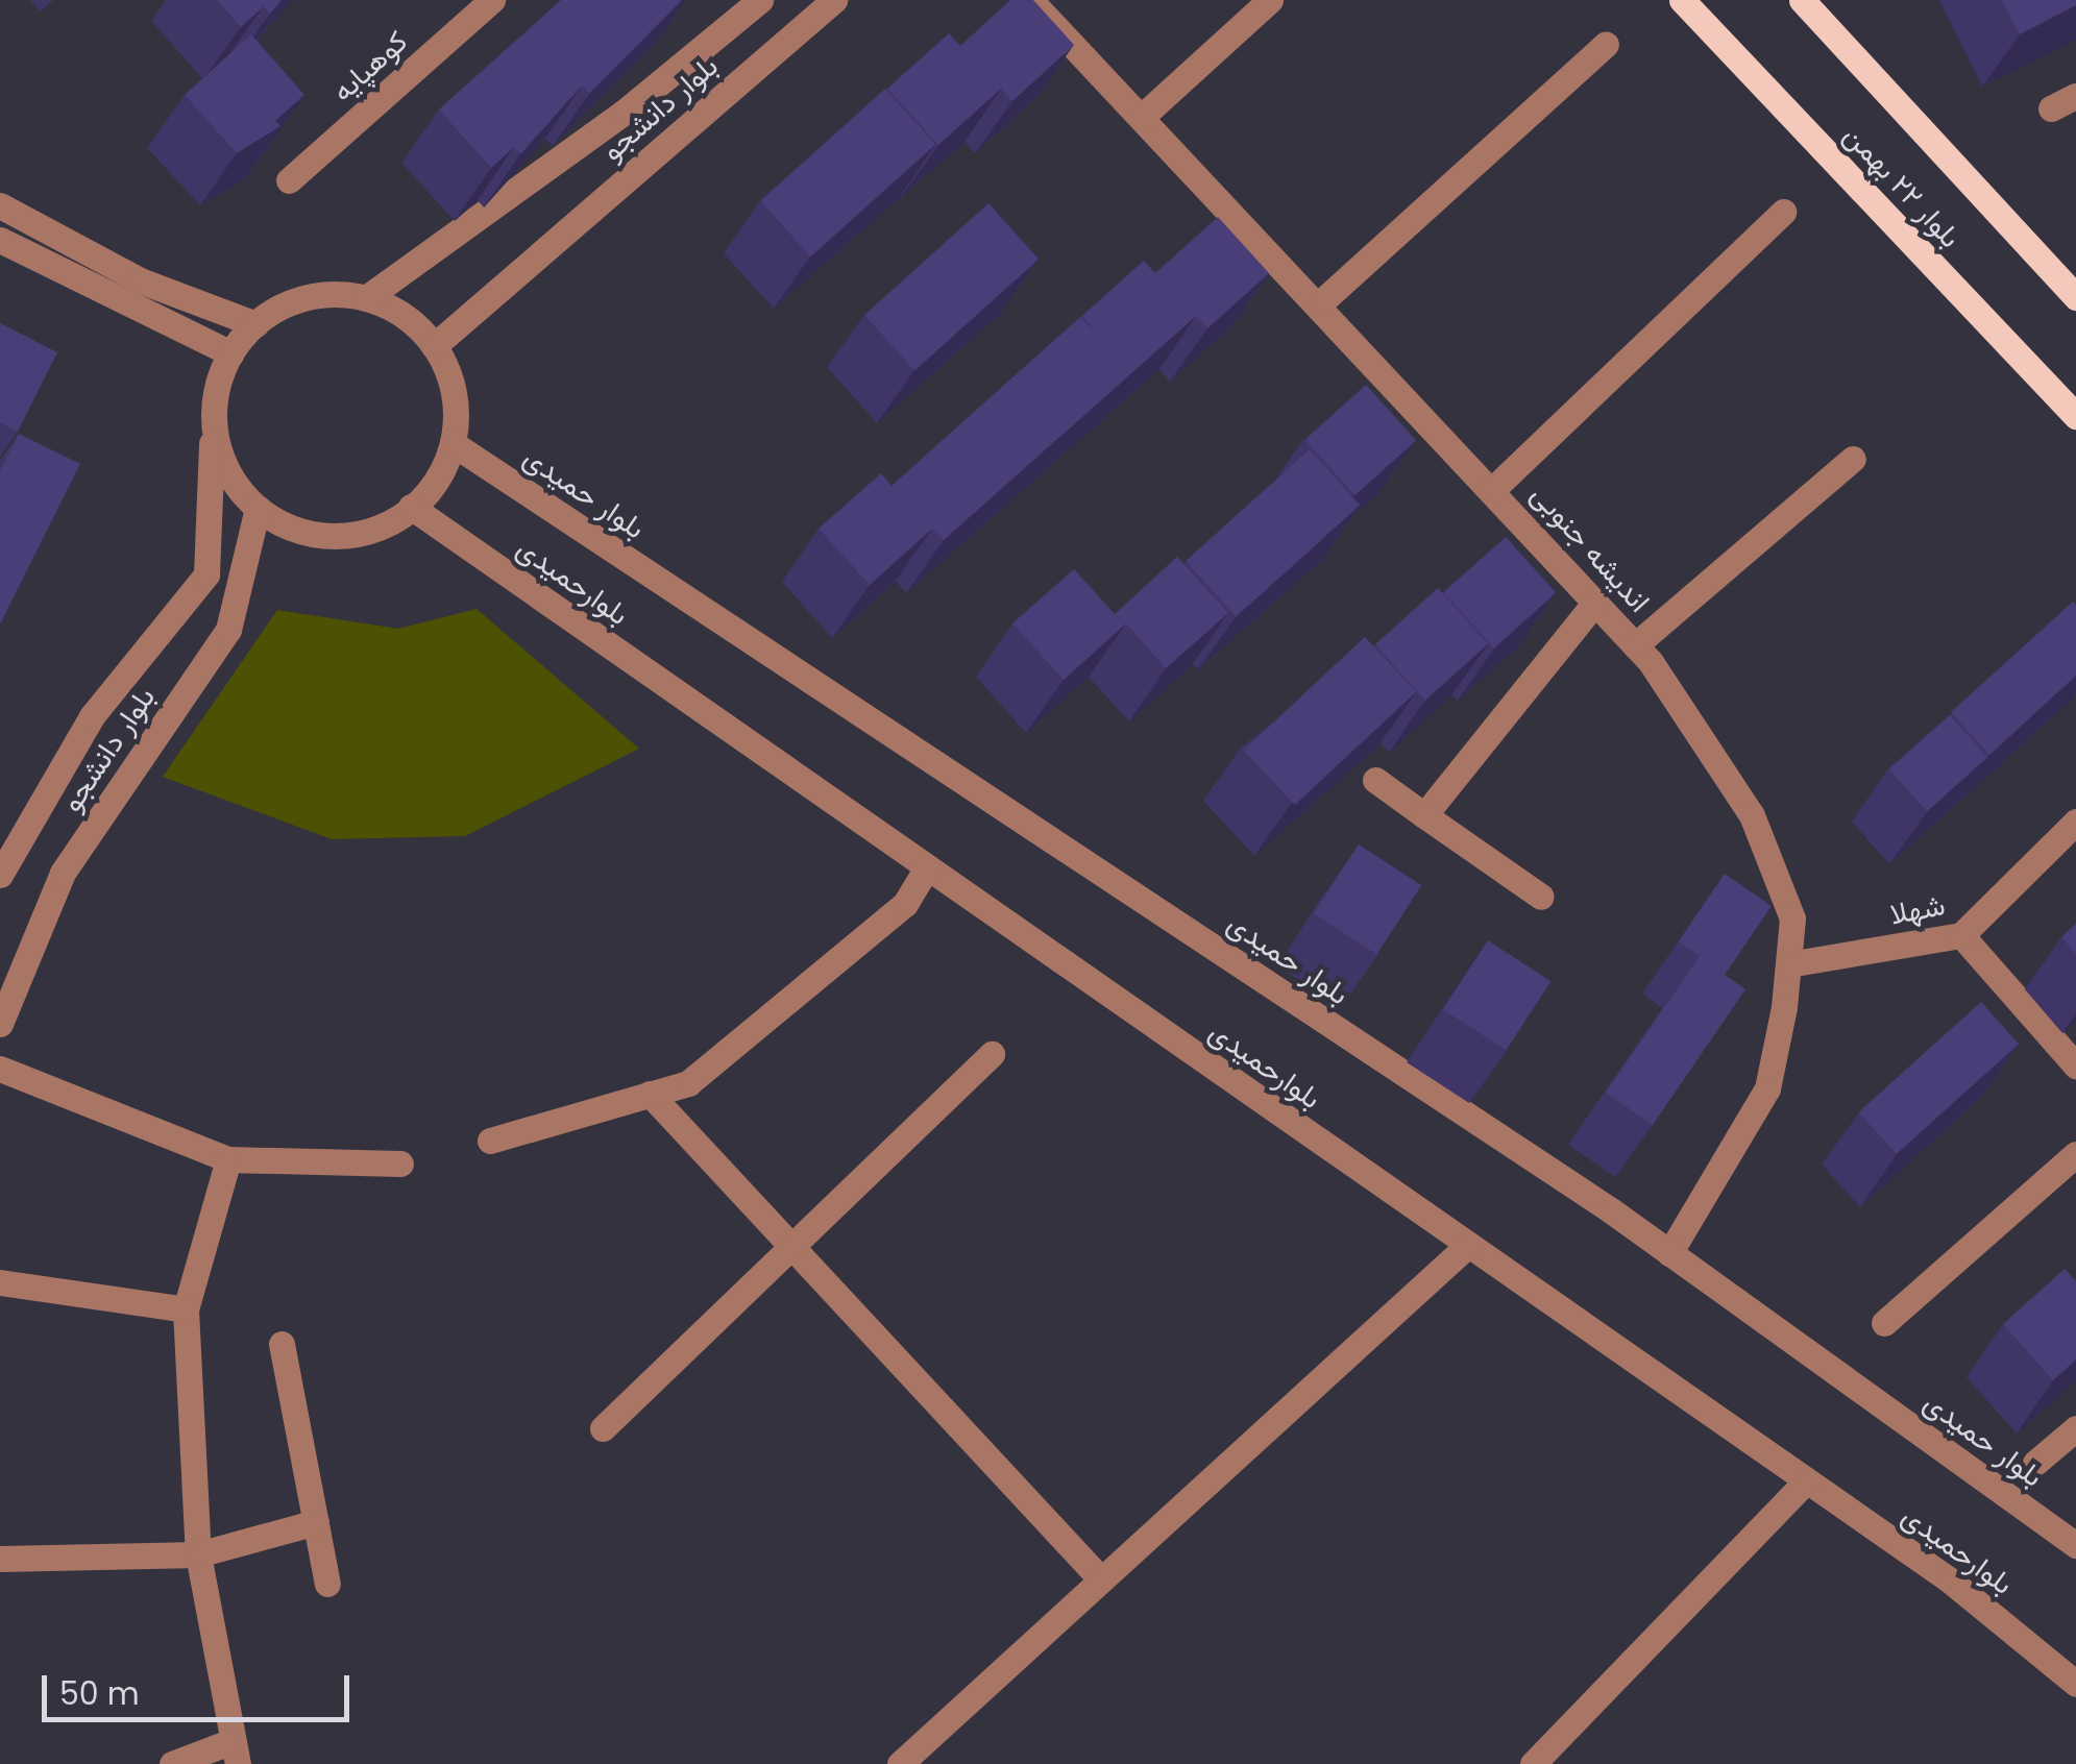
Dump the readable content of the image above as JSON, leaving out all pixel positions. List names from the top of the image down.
{
  "streets": {
    "main road": ["بلوار ۲۲ بهمن"],
    "street": [
      "کوهپایه",
      "بلوار دانشجو",
      "بلوار حمیدی",
      "اندیشه جنوبی",
      "بلوارحمیدی",
      "شهلا"
    ]
  },
  "crossings": [
    ["بلوار دانشجو", "بلوار حمیدی"],
    ["بلوار دانشجو", "بلوارحمیدی"],
    ["بلوار حمیدی", "اندیشه جنوبی"],
    ["بلوار حمیدی", "بلوارحمیدی"],
    ["اندیشه جنوبی", "شهلا"]
  ],
  "scale_bar": "50 m"
}
